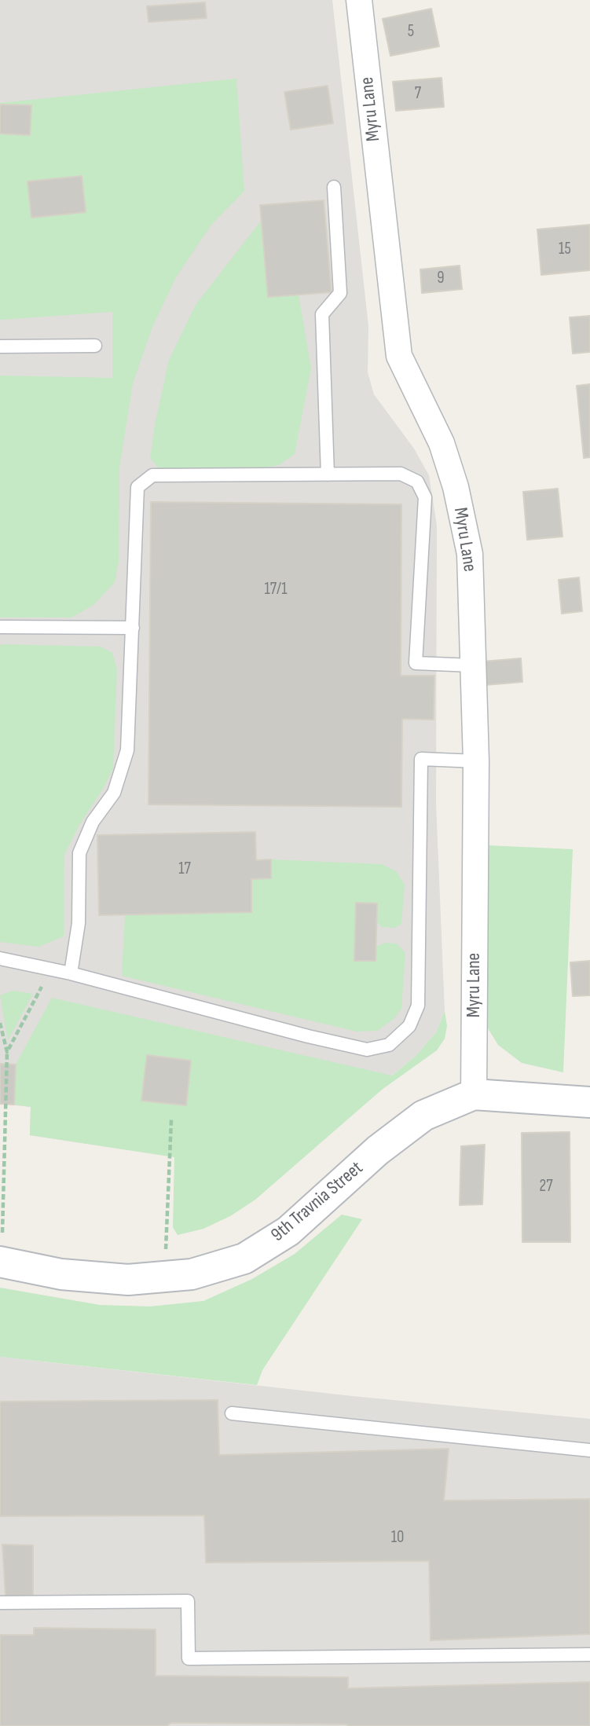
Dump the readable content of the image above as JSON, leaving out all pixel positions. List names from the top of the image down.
{
  "streets": {
    "main road": ["9th Travnia Street"],
    "street": ["Myru Lane"]
  },
  "crossings": [
    ["Myru Lane", "9th Travnia Street"]
  ],
  "house_numbers": [
    "5",
    "7",
    "15",
    "9",
    "17/1",
    "17",
    "27",
    "10"
  ]
}
